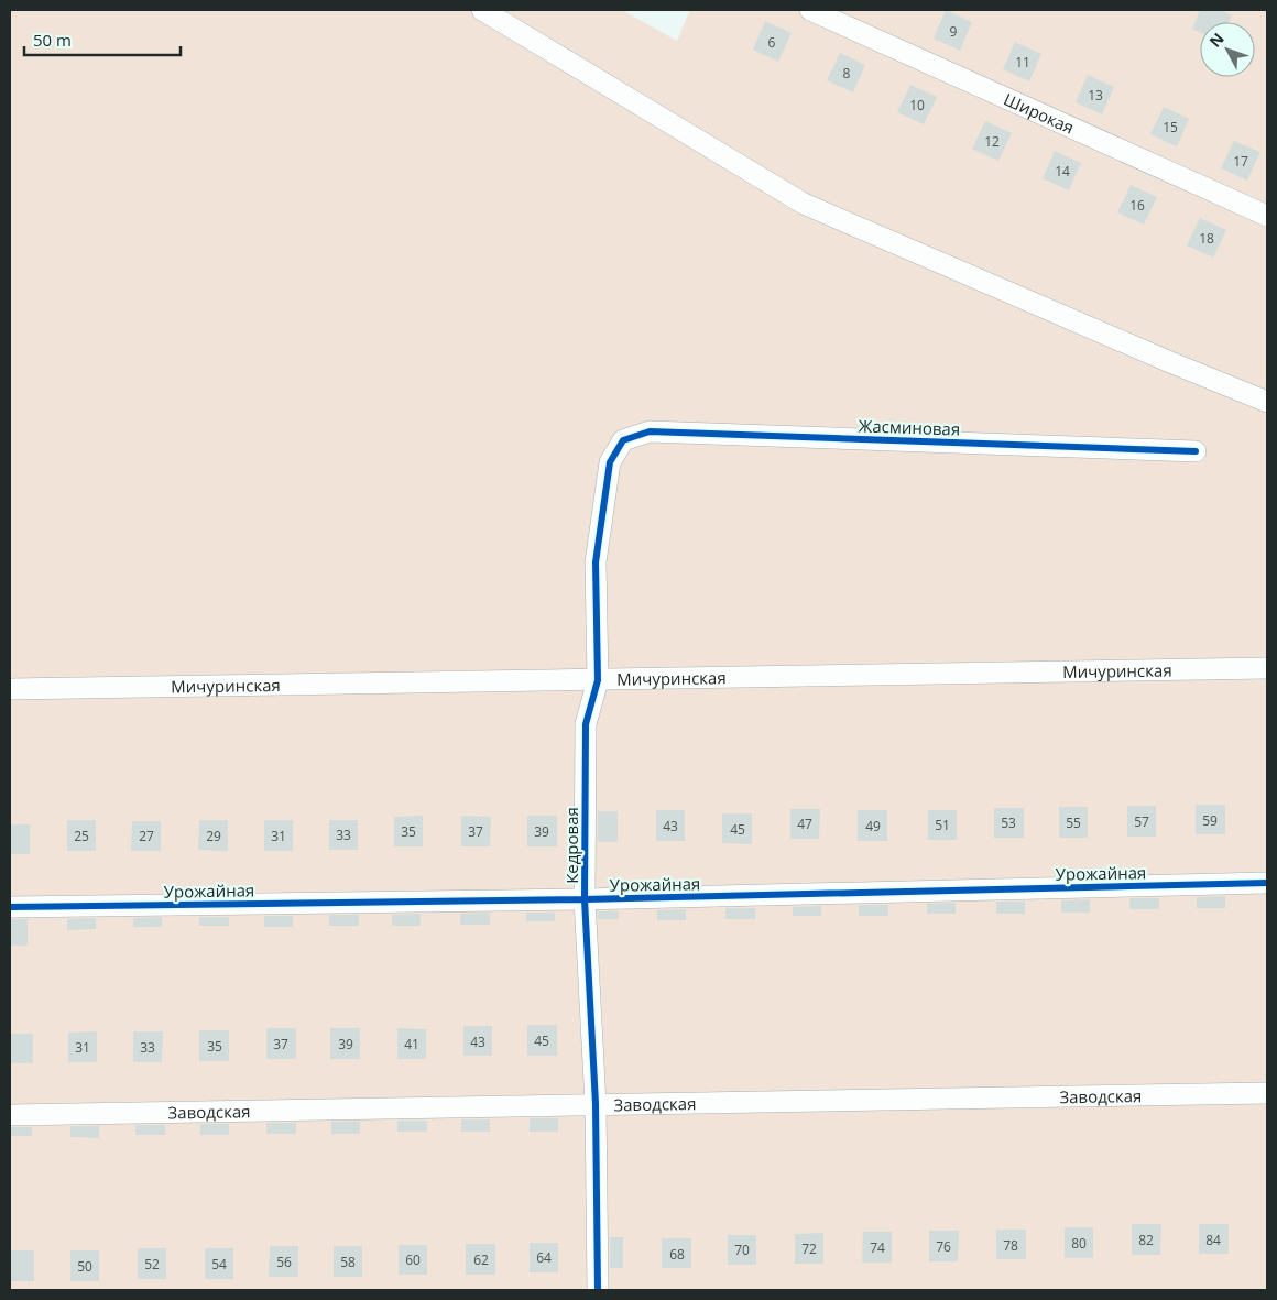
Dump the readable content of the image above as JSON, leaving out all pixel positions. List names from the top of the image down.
{
  "streets": {
    "street": [
      "Широкая",
      "Жасминовая",
      "Мичуринская",
      "Кедровая",
      "Урожайная",
      "Заводская"
    ]
  },
  "crossings": [
    ["Жасминовая", "Кедровая"],
    ["Мичуринская", "Кедровая"],
    ["Кедровая", "Урожайная"],
    ["Кедровая", "Заводская"]
  ],
  "house_numbers": [
    "9",
    "6",
    "11",
    "8",
    "13",
    "10",
    "15",
    "12",
    "17",
    "14",
    "16",
    "18",
    "59",
    "57",
    "53",
    "55",
    "47",
    "51",
    "43",
    "49",
    "45",
    "35",
    "37",
    "39",
    "33",
    "25",
    "27",
    "29",
    "31",
    "45",
    "43",
    "37",
    "39",
    "41",
    "35",
    "31",
    "33",
    "82",
    "84",
    "80",
    "78",
    "76",
    "74",
    "72",
    "70",
    "68",
    "64",
    "60",
    "62",
    "56",
    "58",
    "52",
    "54",
    "50"
  ],
  "scale_bar": "50 m",
  "north": "top left"
}
